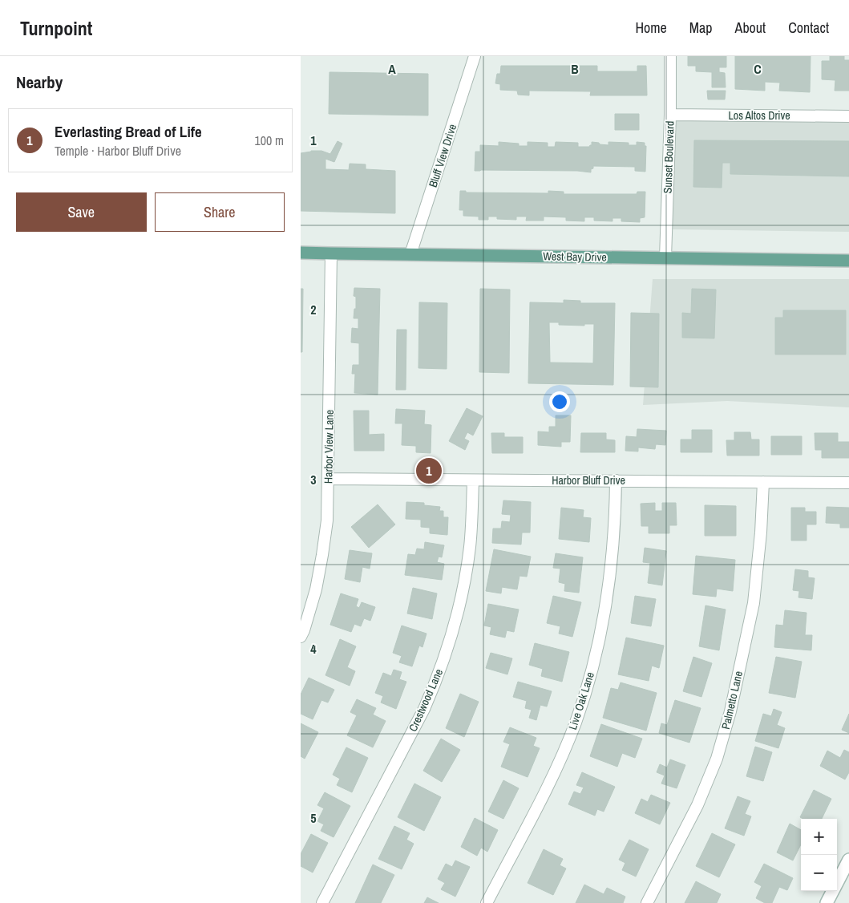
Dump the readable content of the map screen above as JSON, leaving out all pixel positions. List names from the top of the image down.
{
  "streets": {
    "main road": ["West Bay Drive"],
    "street": [
      "Los Altos Drive",
      "Bluff View Drive",
      "Sunset Boulevard",
      "Harbor View Lane",
      "Harbor Bluff Drive",
      "Crestwood Lane",
      "Palmetto Lane",
      "Live Oak Lane"
    ]
  },
  "crossings": [
    ["Los Altos Drive", "Sunset Boulevard"],
    ["Bluff View Drive", "West Bay Drive"],
    ["Sunset Boulevard", "West Bay Drive"],
    ["West Bay Drive", "Harbor View Lane"],
    ["Harbor View Lane", "Harbor Bluff Drive"],
    ["Harbor Bluff Drive", "Crestwood Lane"],
    ["Harbor Bluff Drive", "Palmetto Lane"],
    ["Harbor Bluff Drive", "Live Oak Lane"]
  ],
  "page": {
    "header": "Turnpoint",
    "nav": [
      "Home",
      "Map",
      "About",
      "Contact"
    ],
    "heading": "Nearby",
    "list": [
      {
        "mark": "1",
        "name": "Everlasting Bread of Life",
        "note": "Temple · Harbor Bluff Drive",
        "value": "100 m"
      }
    ],
    "buttons": ["Save", "Share"],
    "pins": "1",
    "map_buttons": ["+", "−"]
  },
  "grid": {
    "columns": ["A", "B", "C"],
    "rows": [
      "1",
      "2",
      "3",
      "4",
      "5"
    ]
  }
}
